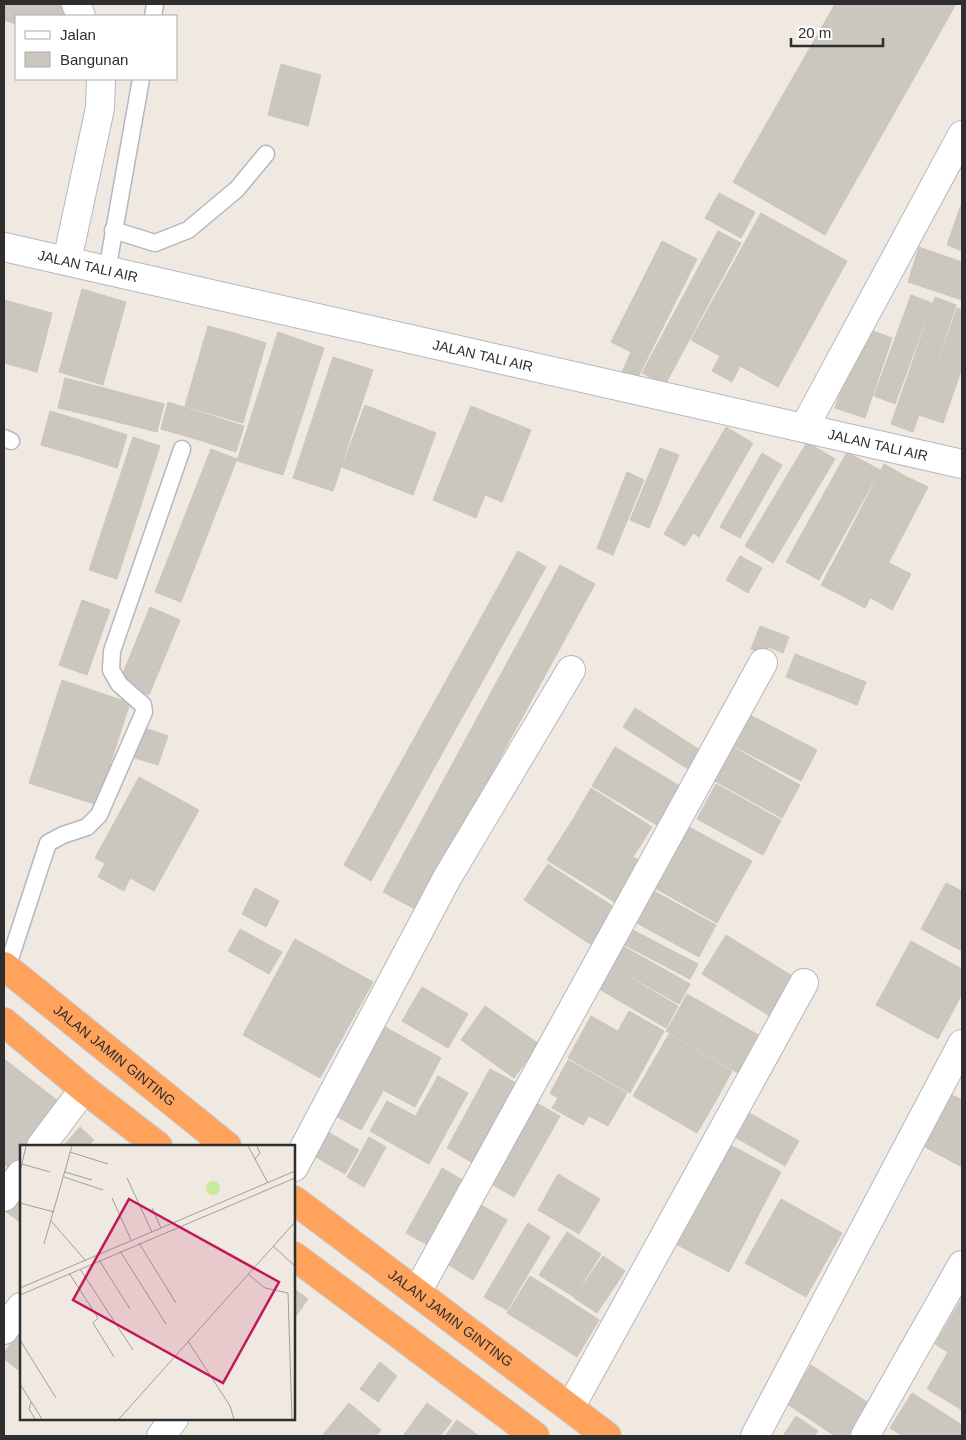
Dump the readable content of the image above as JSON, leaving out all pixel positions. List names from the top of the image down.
{
  "streets": {
    "highway": ["JALAN JAMIN GINTING"],
    "street": ["JALAN TALI AIR"]
  },
  "legend": ["Jalan", "Bangunan"],
  "scale_bar": "20 m"
}
